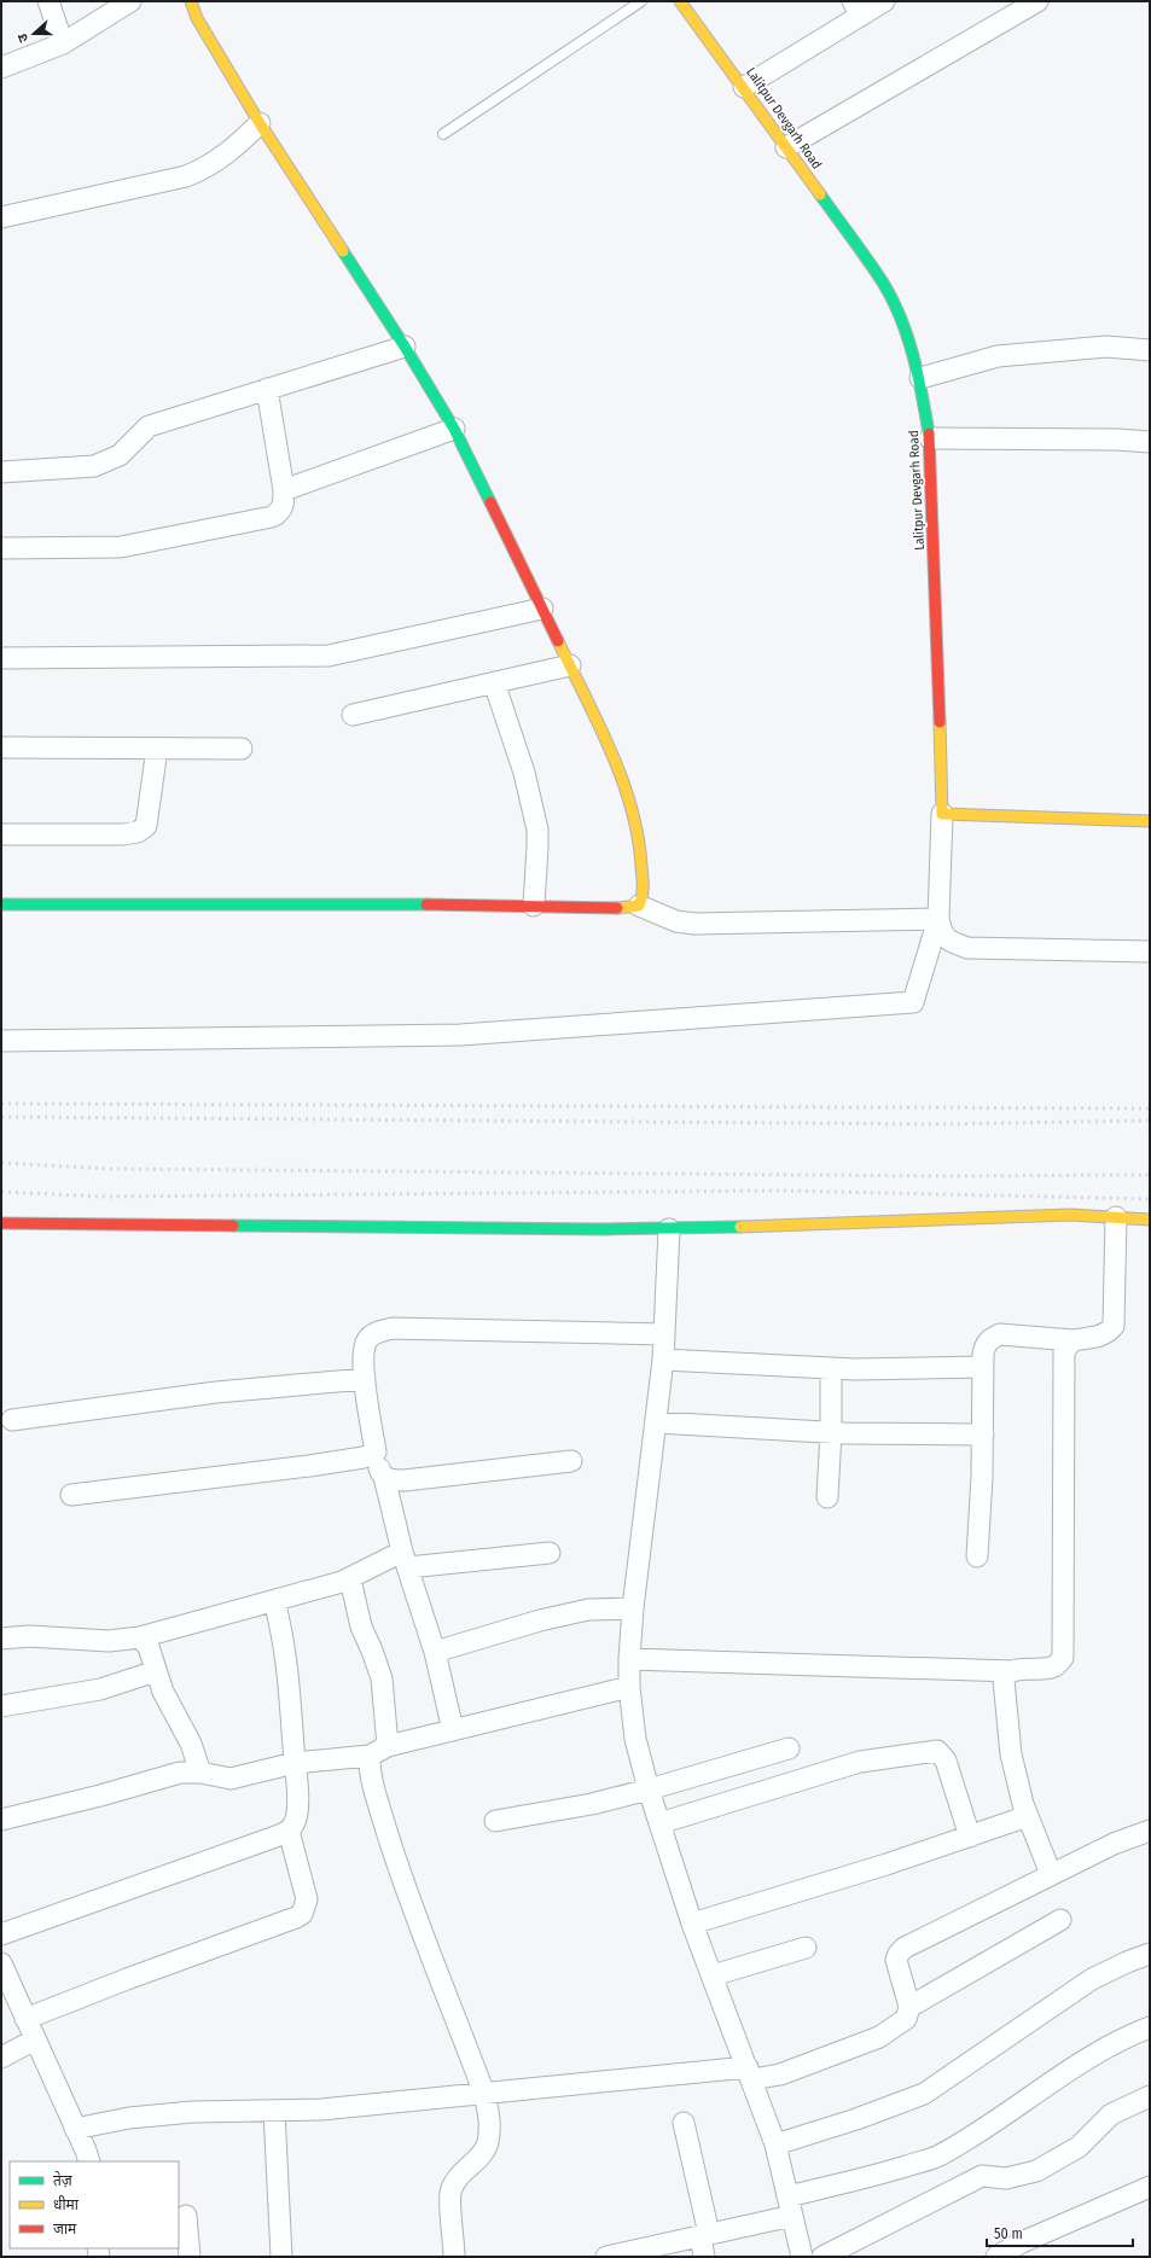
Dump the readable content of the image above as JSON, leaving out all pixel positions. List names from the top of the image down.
{
  "streets": {
    "street": ["Lalitpur Devgarh Road"]
  },
  "legend": ["तेज़", "धीमा", "जाम"],
  "scale_bar": "50 m",
  "north": "left"
}
